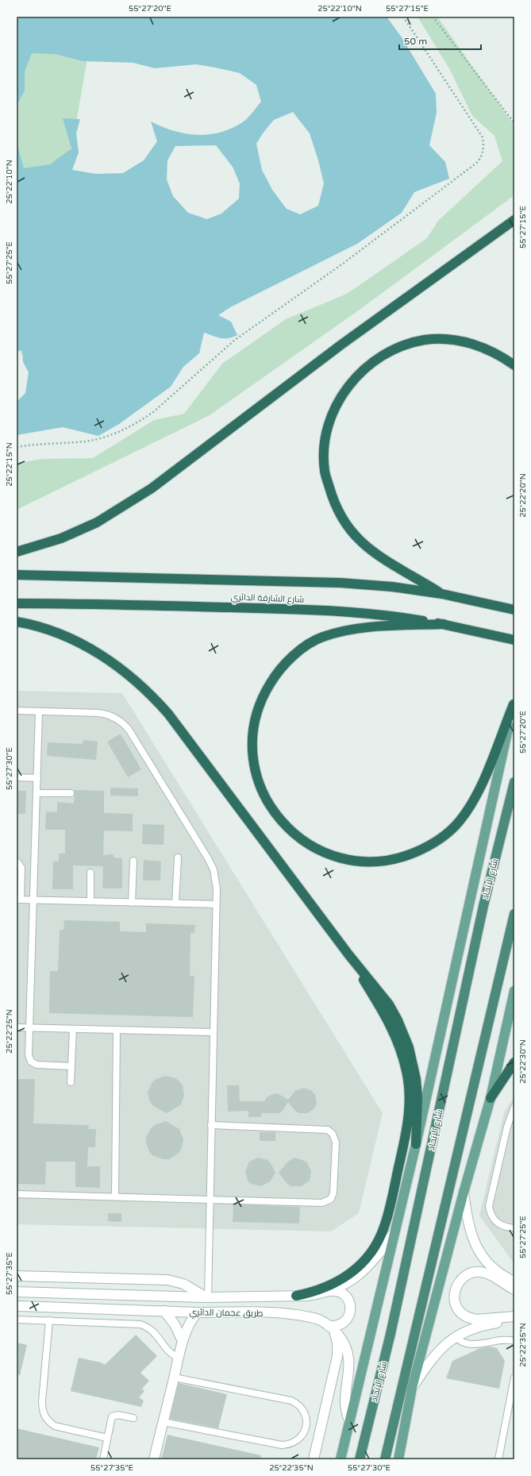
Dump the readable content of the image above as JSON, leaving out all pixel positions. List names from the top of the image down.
{
  "streets": {
    "highway": ["شارع الشارقة الدائري", "شارع الإتحاد"],
    "main road": ["طريق عجمان الدائري"]
  },
  "scale_bar": "50 m",
  "coordinates": [
    "55°27'20\"E",
    "25°22'10\"N",
    "55°27'15\"E",
    "55°27'25\"E",
    "25°22'15\"N",
    "25°22'20\"N",
    "55°27'30\"E",
    "25°22'25\"N",
    "25°22'30\"N",
    "55°27'35\"E",
    "25°22'35\"N"
  ]
}
